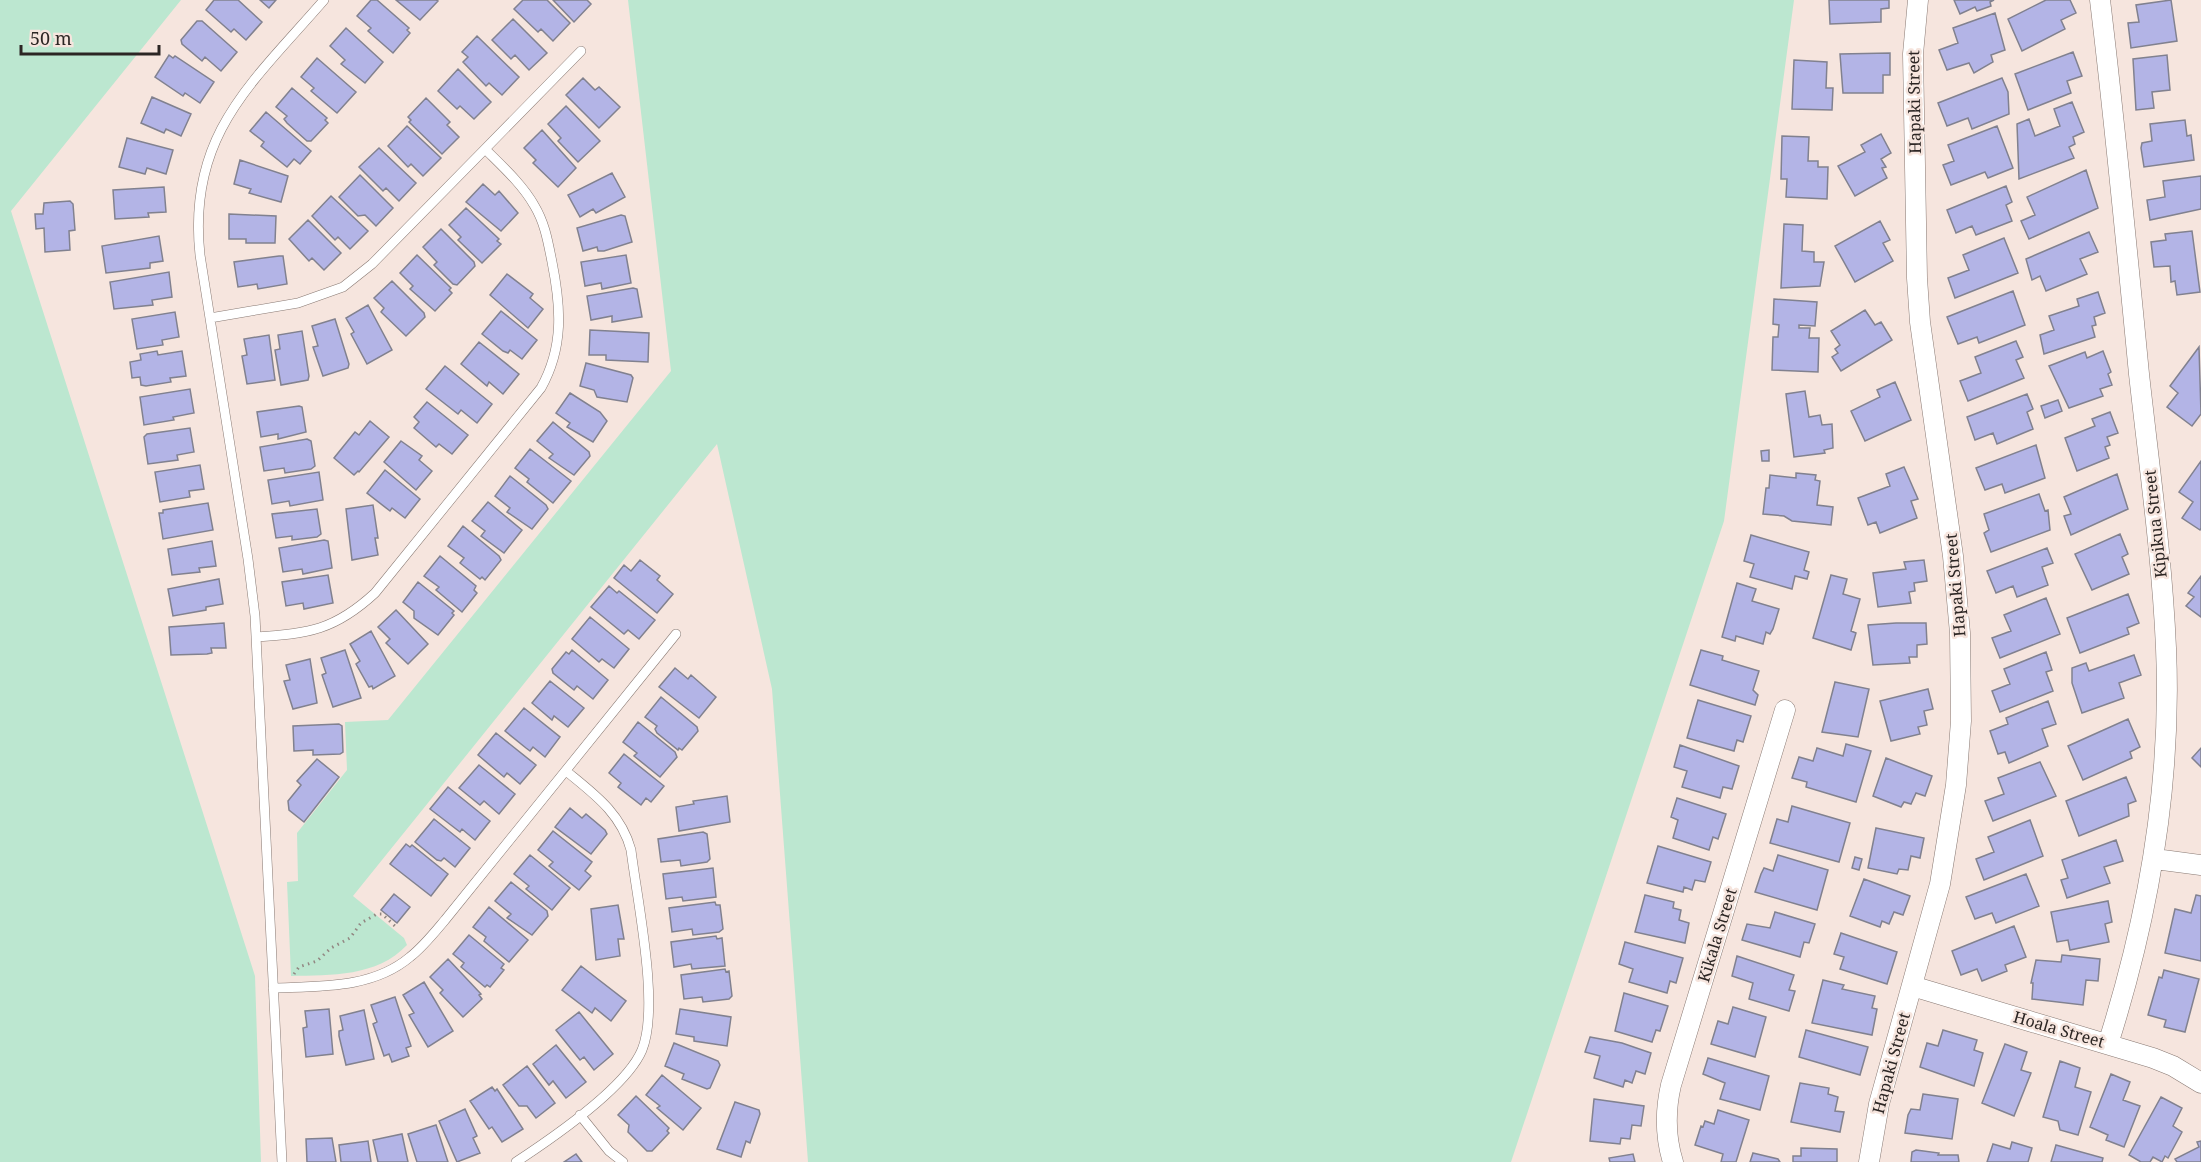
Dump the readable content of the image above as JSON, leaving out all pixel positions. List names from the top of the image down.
{
  "streets": {
    "street": [
      "Hapaki Street",
      "Kipikua Street",
      "Kikala Street",
      "Hoala Street"
    ]
  },
  "crossings": [
    ["Hapaki Street", "Hoala Street"],
    ["Kipikua Street", "Hoala Street"]
  ],
  "scale_bar": "50 m"
}
